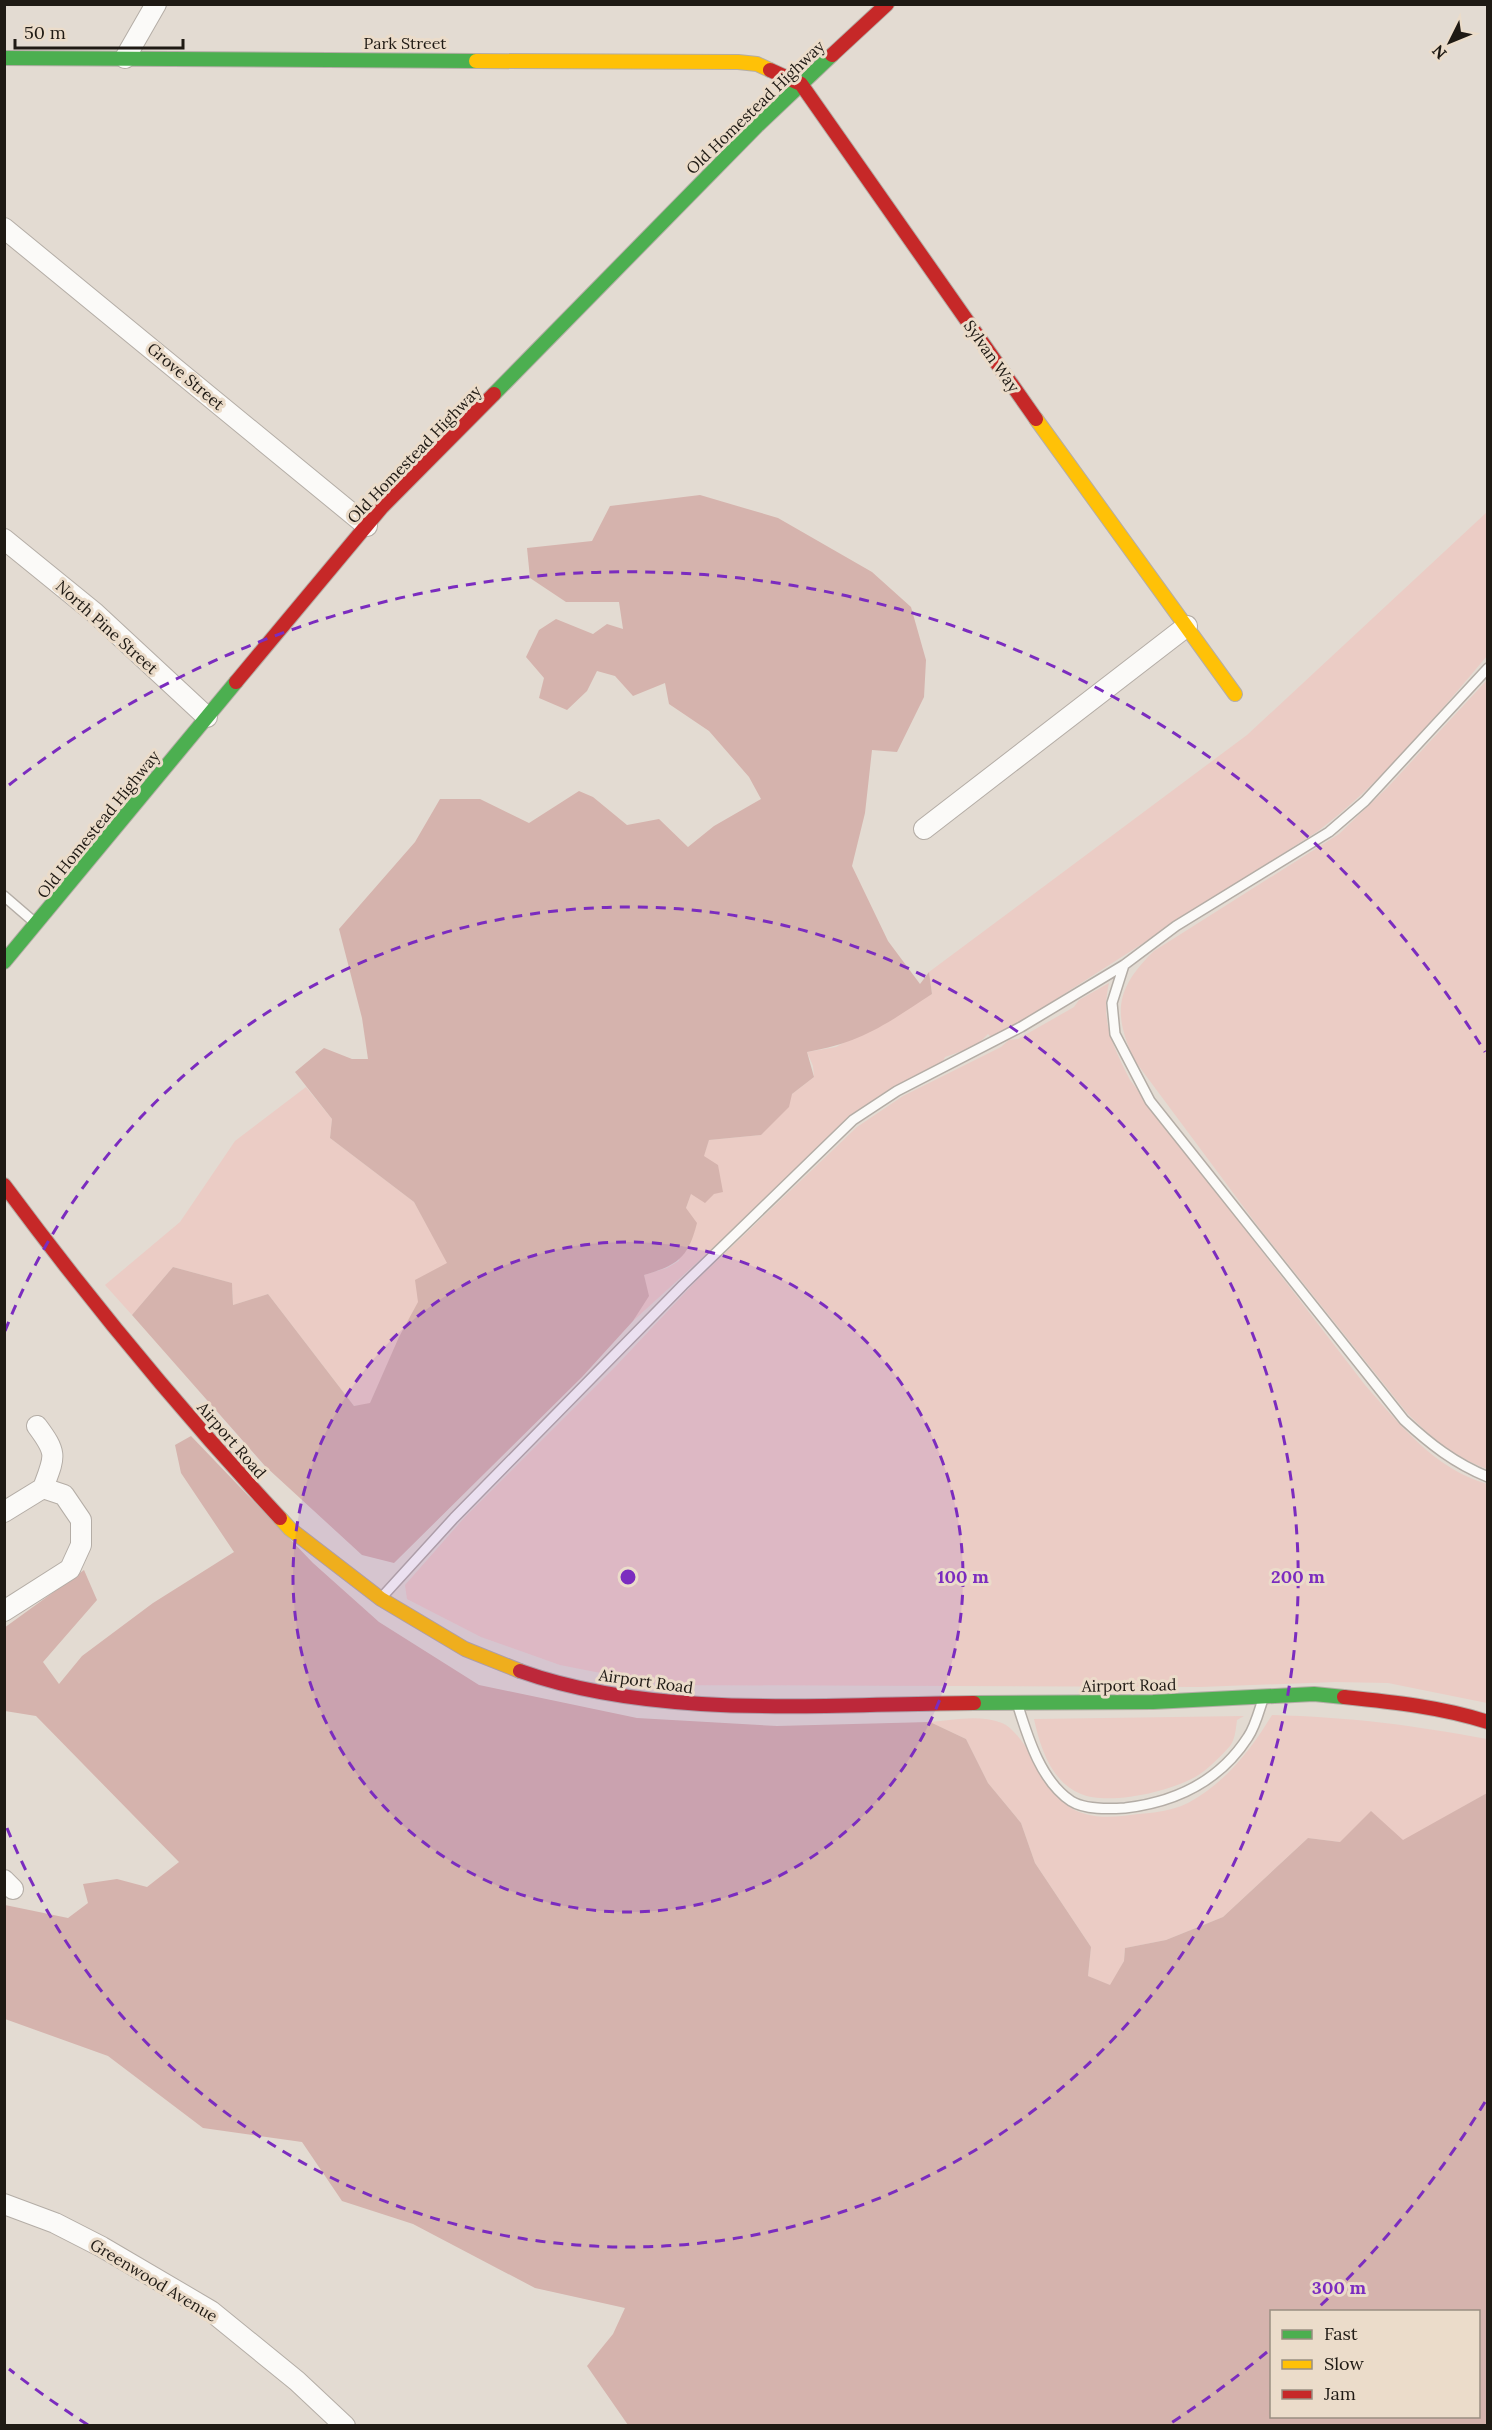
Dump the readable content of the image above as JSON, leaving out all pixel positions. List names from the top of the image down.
{
  "streets": {
    "street": [
      "Park Street",
      "Old Homestead Highway",
      "Sylvan Way",
      "Grove Street",
      "North Pine Street",
      "Airport Road",
      "Greenwood Avenue"
    ]
  },
  "crossings": [
    ["Park Street", "Old Homestead Highway"],
    ["Park Street", "Sylvan Way"],
    ["Old Homestead Highway", "Sylvan Way"],
    ["Old Homestead Highway", "Grove Street"],
    ["Old Homestead Highway", "North Pine Street"]
  ],
  "legend": ["Fast", "Slow", "Jam"],
  "scale_bar": "50 m",
  "north": "bottom left",
  "rings": ["100 m", "200 m", "300 m"]
}
